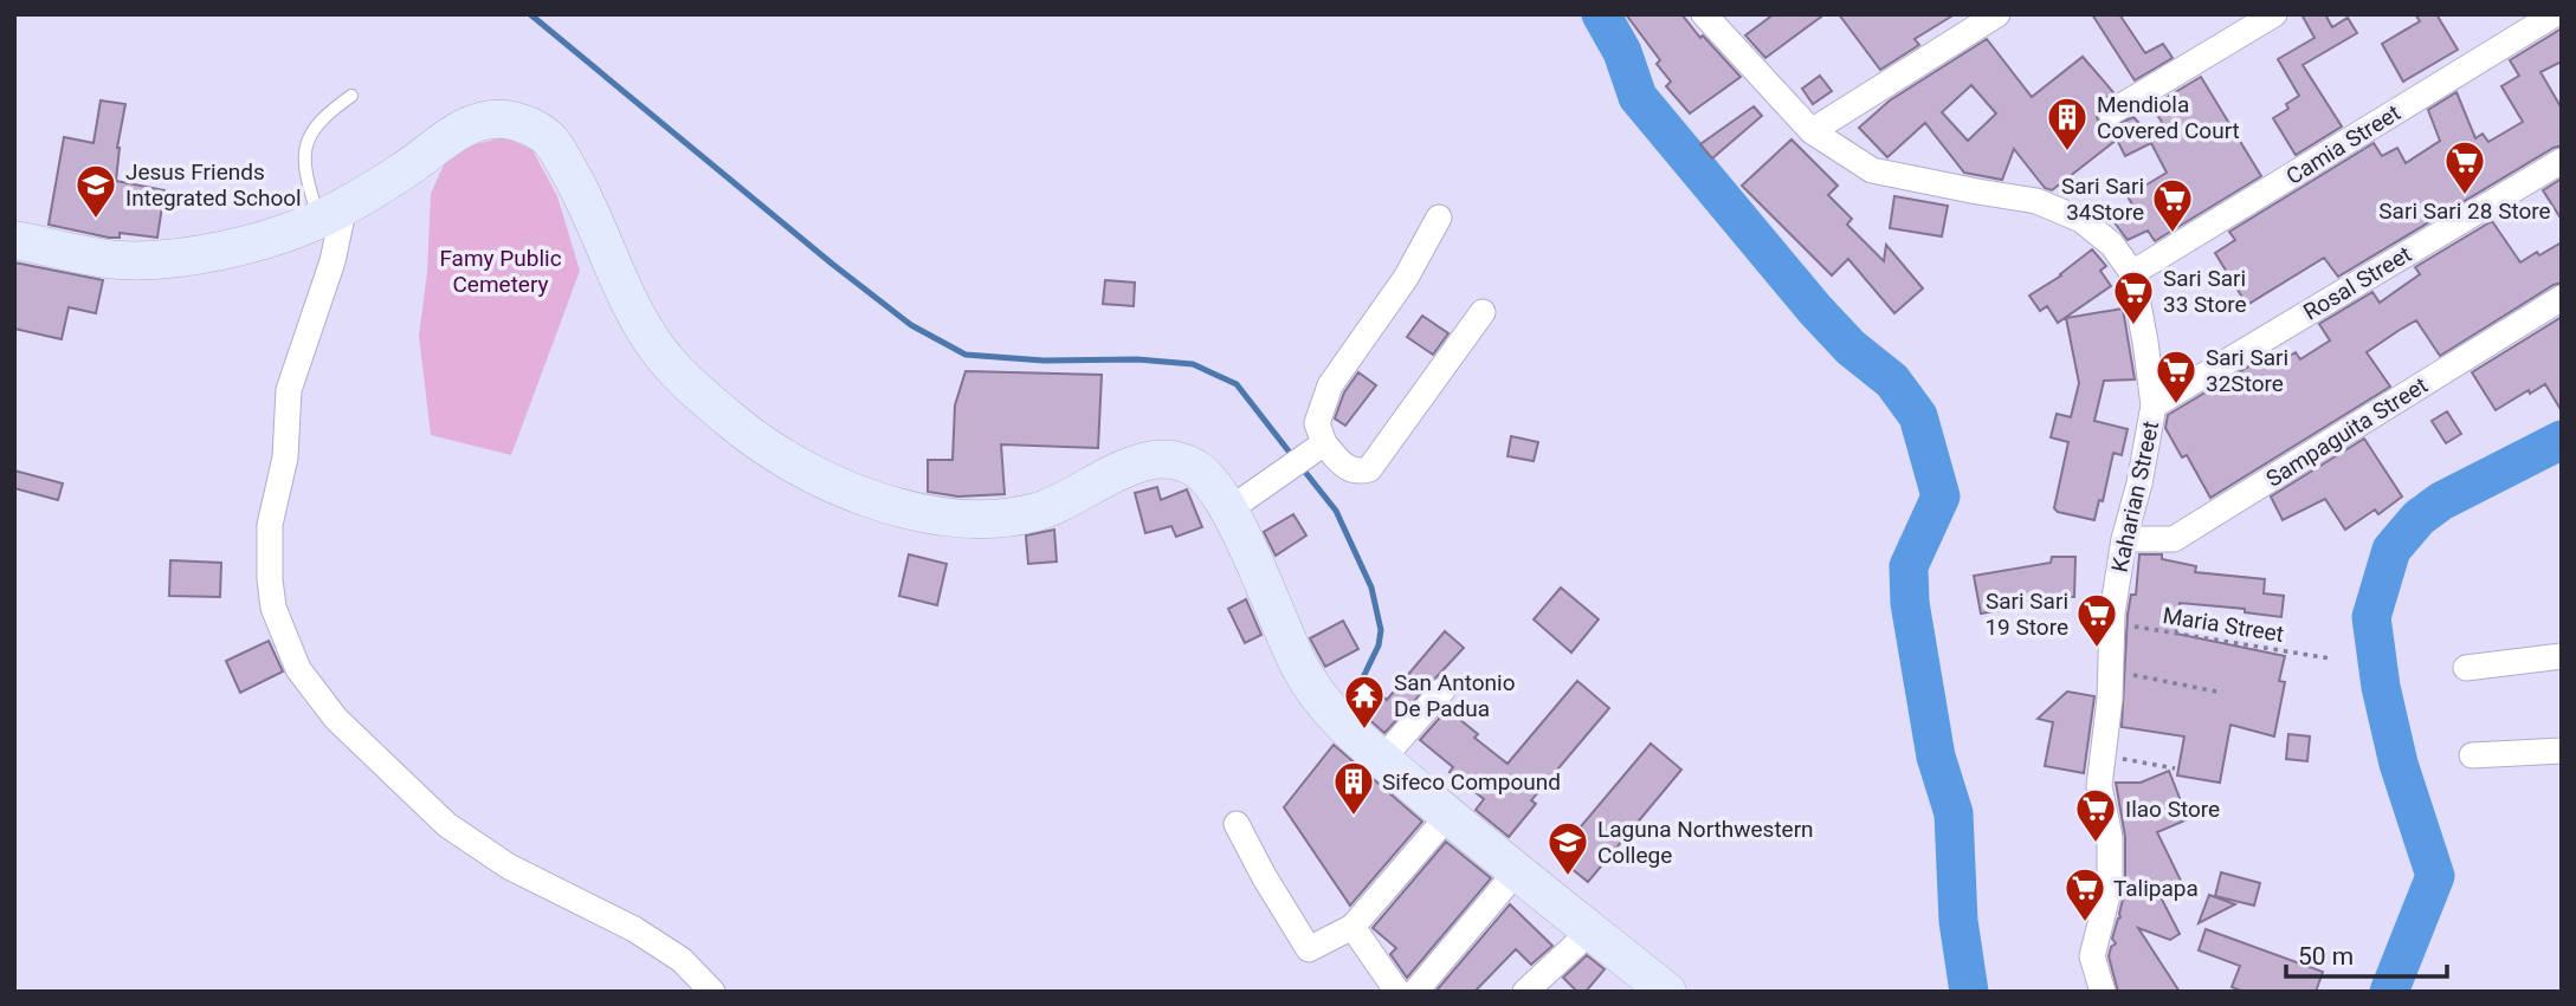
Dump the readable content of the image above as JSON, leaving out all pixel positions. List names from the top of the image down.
{
  "streets": {
    "street": [
      "Camia Street",
      "Rosal Street",
      "Sampaguita Street",
      "Kaharian Street"
    ],
    "path": ["Maria Street"]
  },
  "crossings": [
    ["Camia Street", "Kaharian Street"],
    ["Rosal Street", "Kaharian Street"],
    ["Sampaguita Street", "Kaharian Street"],
    ["Kaharian Street", "Maria Street"]
  ],
  "parks": ["Famy Public Cemetery"],
  "places": {
    "building": ["Mendiola Covered Court", "Sifeco Compound"],
    "supermarket": [
      "Sari Sari 28 Store",
      "Sari Sari 34Store",
      "Sari Sari 33 Store",
      "Sari Sari 32Store",
      "Sari Sari 19 Store",
      "Ilao Store",
      "Talipapa"
    ],
    "school or university": ["Jesus Friends Integrated School", "Laguna Northwestern College"],
    "temple": ["San Antonio De Padua"]
  },
  "scale_bar": "50 m"
}
